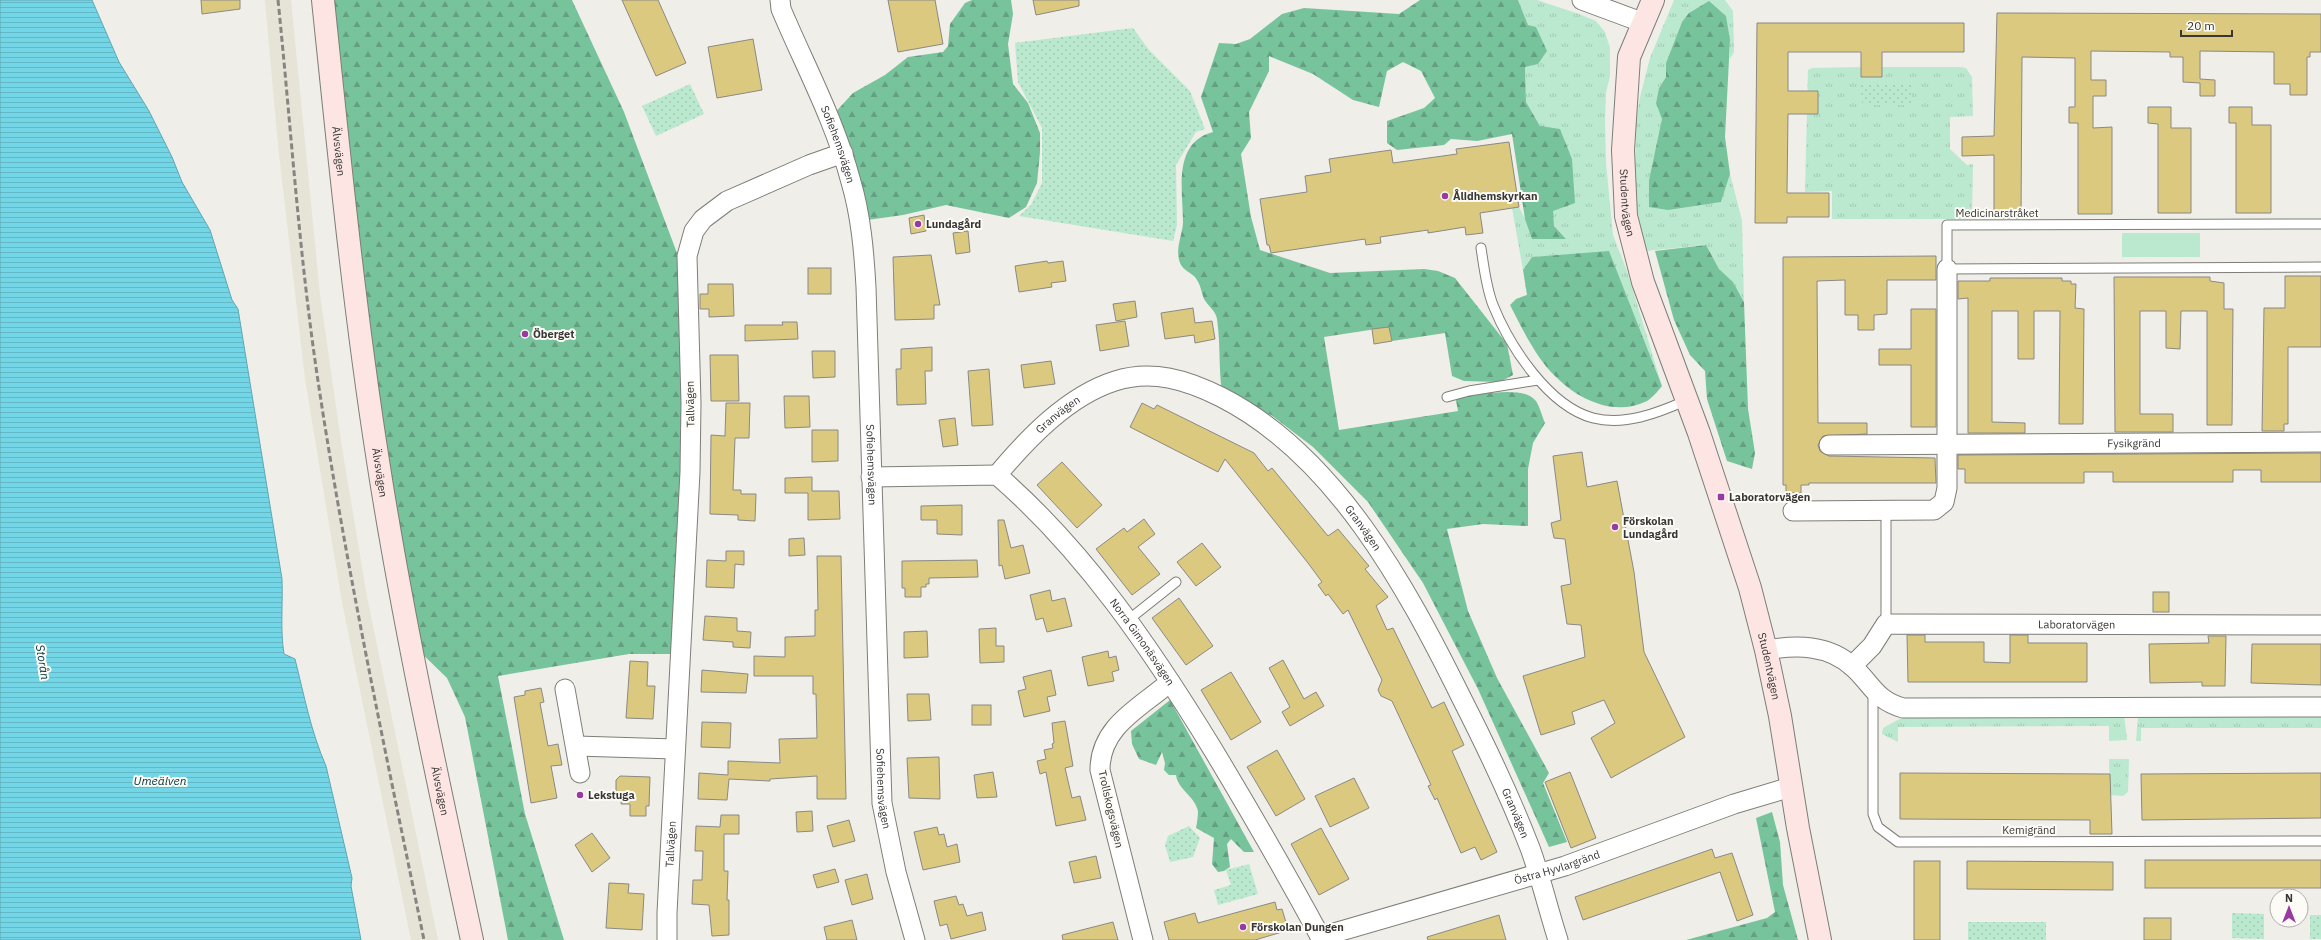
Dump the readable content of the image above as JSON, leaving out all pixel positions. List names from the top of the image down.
{
  "streets": {
    "street": [
      "Sofiehemsvägen",
      "Älvsvägen",
      "Studentvägen",
      "Tallvägen",
      "Granvägen",
      "Fysikgränd",
      "Laboratorvägen",
      "Norra Gimonäsvägen",
      "Trollskogsvägen",
      "Östra Hyvlargränd"
    ],
    "lane": ["Medicinarstråket", "Kemigränd"]
  },
  "crossings": [
    ["Sofiehemsvägen", "Tallvägen"],
    ["Studentvägen", "Östra Hyvlargränd"],
    ["Granvägen", "Norra Gimonäsvägen"],
    ["Granvägen", "Östra Hyvlargränd"],
    ["Norra Gimonäsvägen", "Trollskogsvägen"],
    ["Norra Gimonäsvägen", "Östra Hyvlargränd"]
  ],
  "water": ["Storån", "Umeälven"],
  "places": {
    "other": [
      "Ålidhemskyrkan",
      "Lundagård",
      "Öberget",
      "Förskolan Lundagård",
      "Lekstuga",
      "Förskolan Dungen"
    ],
    "transit": ["Laboratorvägen"]
  },
  "scale_bar": "20 m",
  "north": "top"
}
